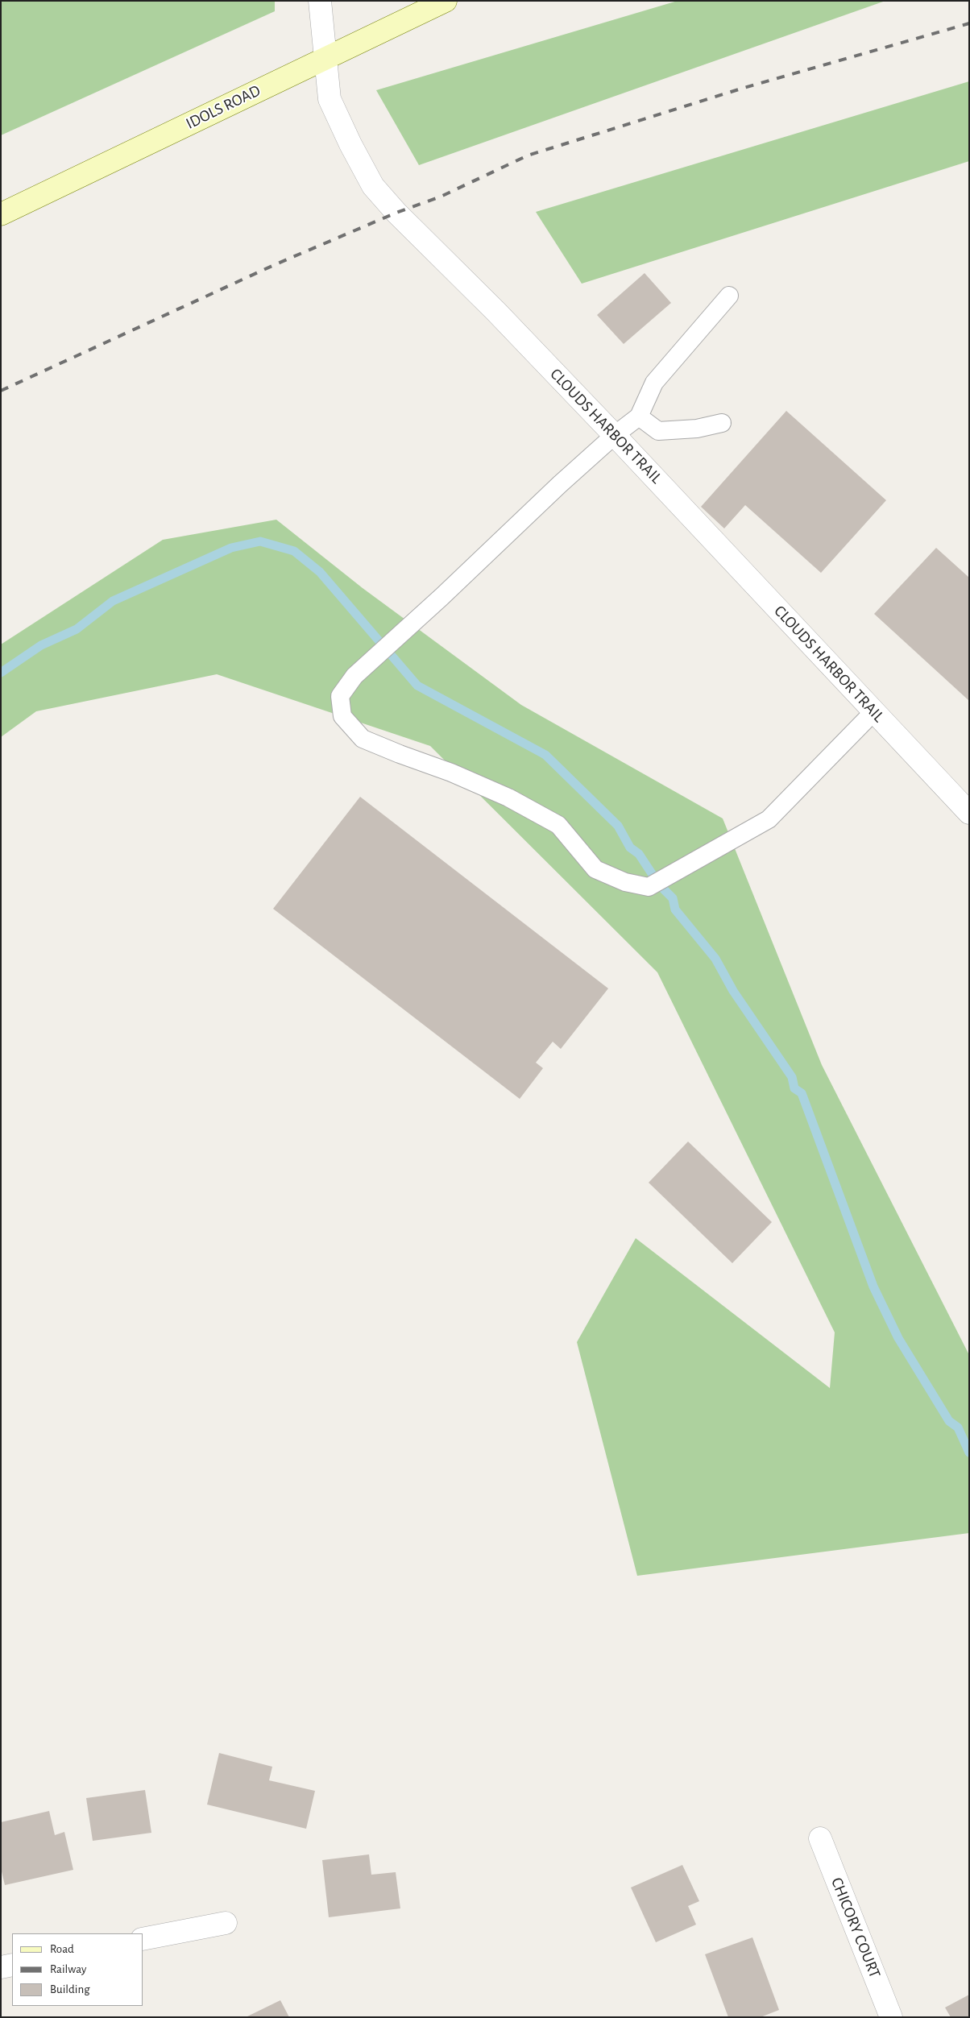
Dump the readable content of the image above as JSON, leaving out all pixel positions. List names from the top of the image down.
{
  "streets": {
    "main road": ["IDOLS ROAD"],
    "street": ["CLOUDS HARBOR TRAIL", "CHICORY COURT"]
  },
  "crossings": [
    ["IDOLS ROAD", "CLOUDS HARBOR TRAIL"]
  ],
  "legend": ["Road", "Railway", "Building"]
}
